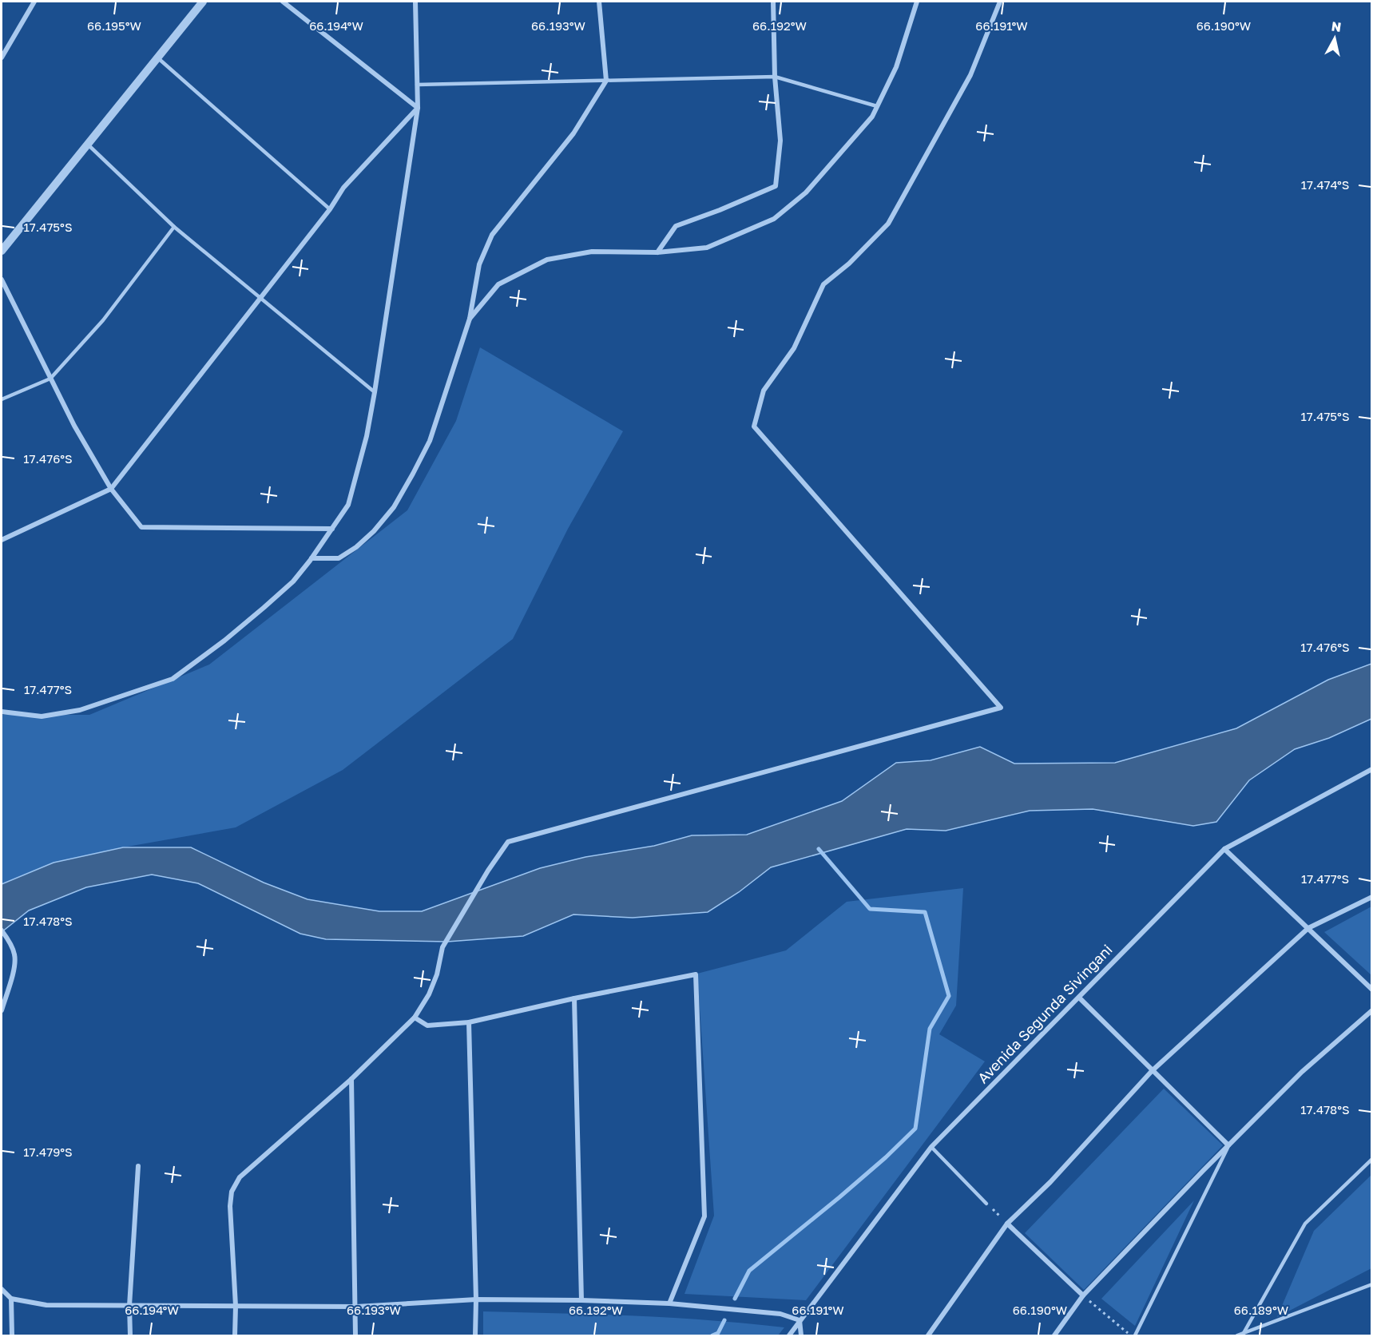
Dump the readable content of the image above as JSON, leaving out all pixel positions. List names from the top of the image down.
{
  "streets": {
    "street": ["Avenida Segunda Sivingani"]
  },
  "north": "top",
  "coordinates": [
    "66.195°W",
    "66.194°W",
    "66.193°W",
    "66.192°W",
    "66.191°W",
    "66.190°W",
    "17.474°S",
    "17.475°S",
    "17.476°S",
    "17.477°S",
    "17.478°S",
    "17.479°S",
    "66.189°W"
  ]
}
